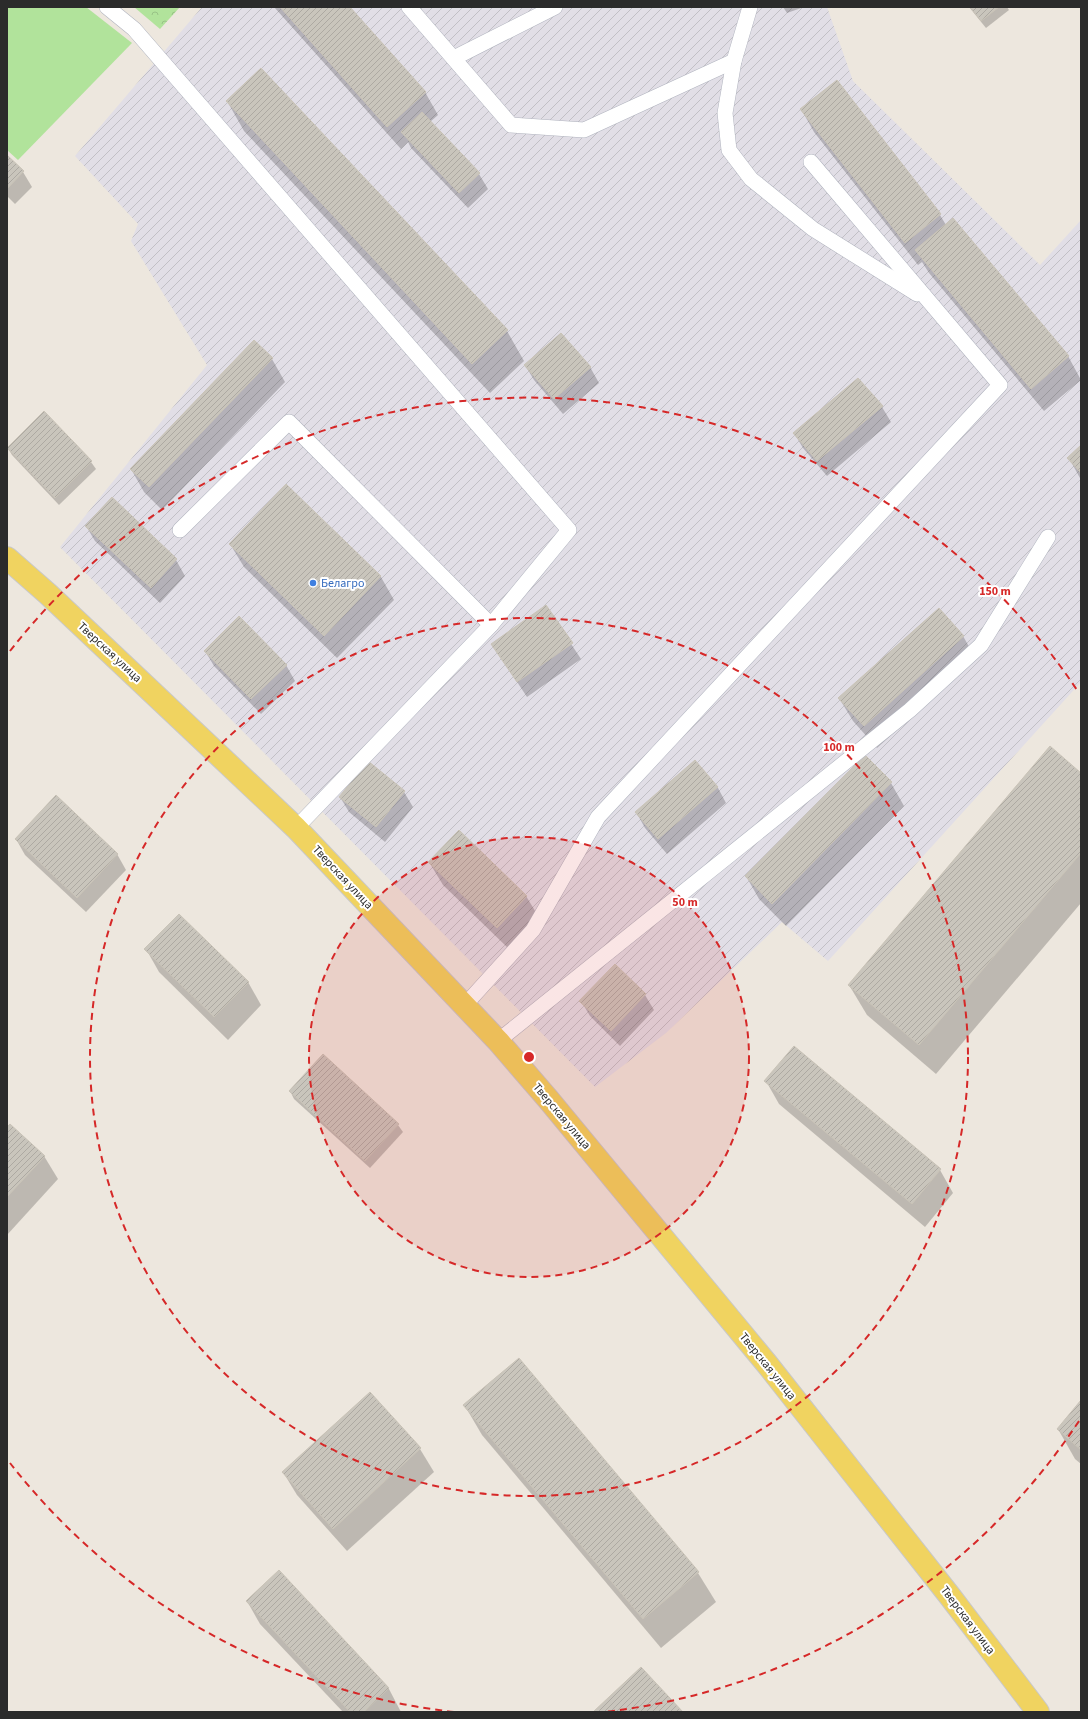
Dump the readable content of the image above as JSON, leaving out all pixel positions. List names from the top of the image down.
{
  "streets": {
    "main road": ["Тверская улица"]
  },
  "places": ["Белагро"],
  "rings": ["150 m", "100 m", "50 m"]
}
